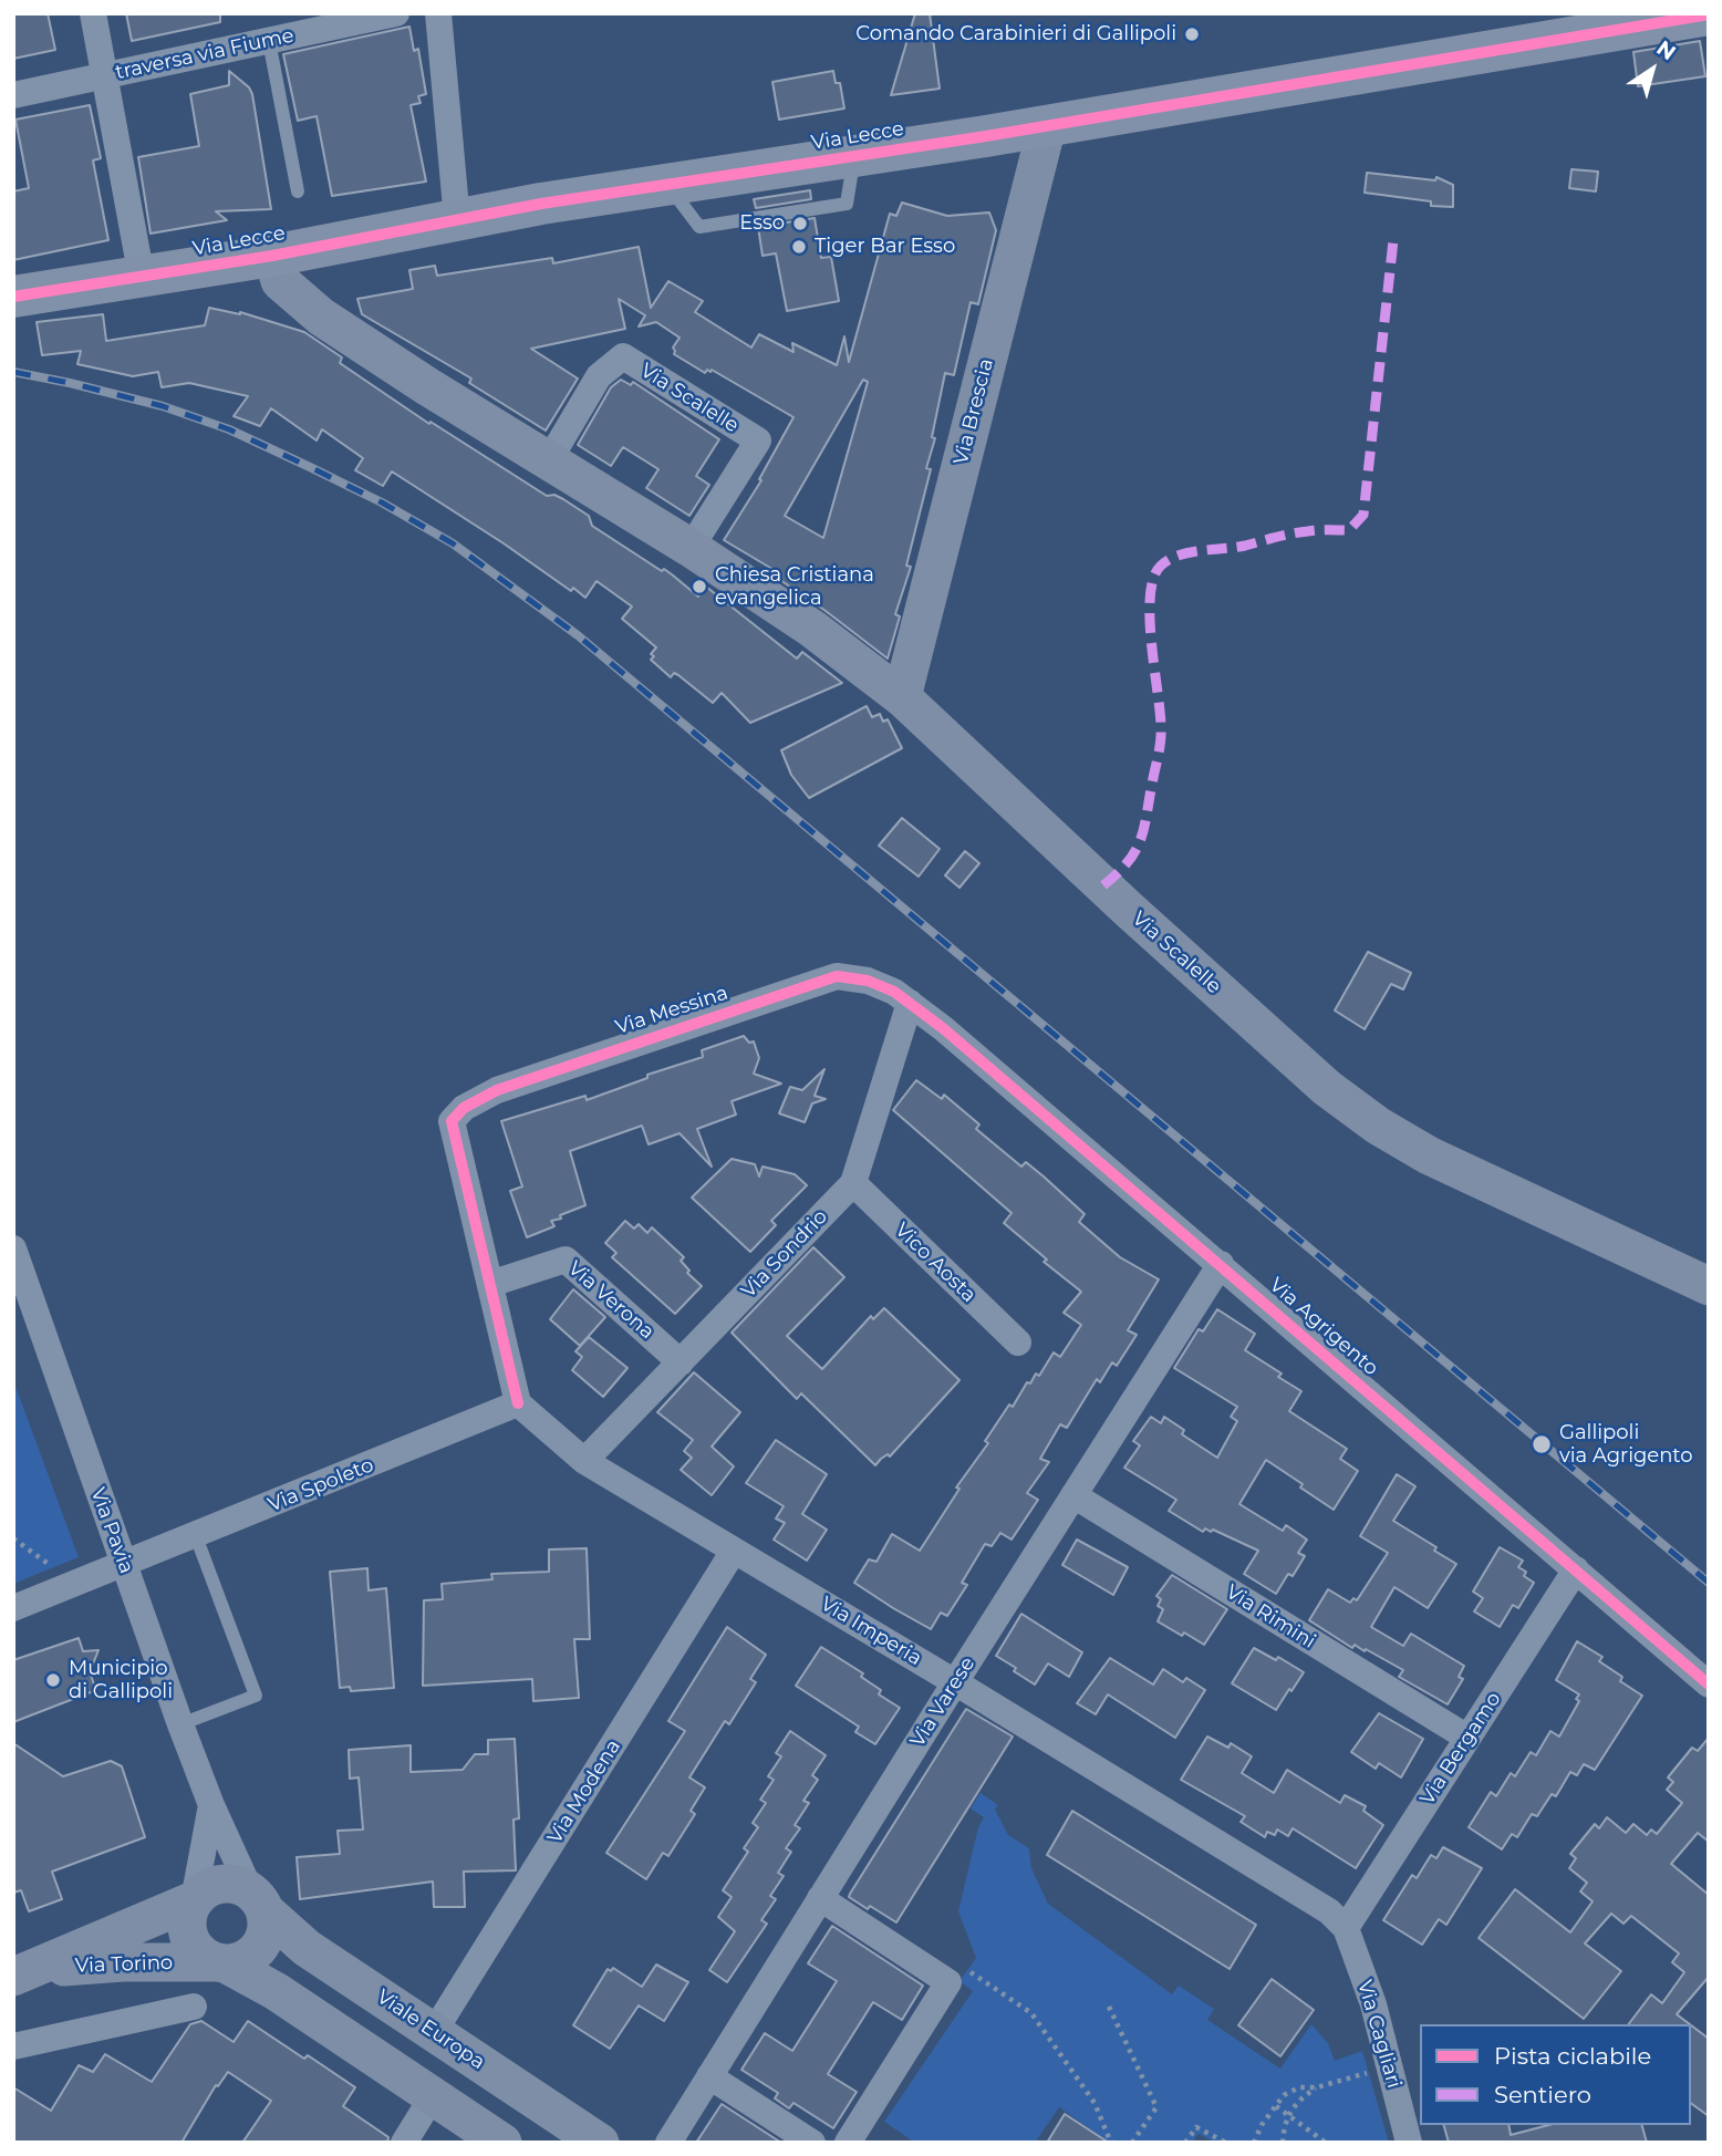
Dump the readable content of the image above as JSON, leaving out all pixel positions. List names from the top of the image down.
{
  "streets": {
    "main road": [
      "Via Lecce",
      "Via Scalelle",
      "Via Brescia",
      "Via Torino",
      "Viale Europa"
    ],
    "street": [
      "traversa via Fiume",
      "Via Messina",
      "Via Sondrio",
      "Vico Aosta",
      "Via Verona",
      "Via Agrigento",
      "Via Spoleto",
      "Via Pavia",
      "Via Rimini",
      "Via Imperia",
      "Via Varese",
      "Via Bergamo",
      "Via Modena",
      "Via Cagliari"
    ]
  },
  "crossings": [
    ["Via Lecce", "Via Scalelle"],
    ["Via Lecce", "Via Brescia"],
    ["Via Scalelle", "Via Brescia"],
    ["Via Messina", "Via Sondrio"],
    ["Via Messina", "Via Verona"],
    ["Via Messina", "Via Agrigento"],
    ["Via Sondrio", "Vico Aosta"],
    ["Via Sondrio", "Via Verona"],
    ["Via Sondrio", "Via Agrigento"],
    ["Via Sondrio", "Via Imperia"],
    ["Via Agrigento", "Via Varese"],
    ["Via Agrigento", "Via Bergamo"],
    ["Via Spoleto", "Via Pavia"],
    ["Via Spoleto", "Via Imperia"],
    ["Via Pavia", "Via Torino"],
    ["Via Pavia", "Viale Europa"],
    ["Via Rimini", "Via Varese"],
    ["Via Rimini", "Via Bergamo"],
    ["Via Imperia", "Via Varese"],
    ["Via Imperia", "Via Bergamo"],
    ["Via Imperia", "Via Modena"],
    ["Via Imperia", "Via Cagliari"],
    ["Via Bergamo", "Via Cagliari"],
    ["Via Modena", "Viale Europa"],
    ["Via Torino", "Viale Europa"]
  ],
  "places": [
    "Comando Carabinieri di Gallipoli",
    "Esso",
    "Tiger Bar Esso",
    "Chiesa Cristiana evangelica",
    "Gallipoli via Agrigento",
    "Municipio di Gallipoli"
  ],
  "legend": ["Pista ciclabile", "Sentiero"],
  "north": "top right"
}
